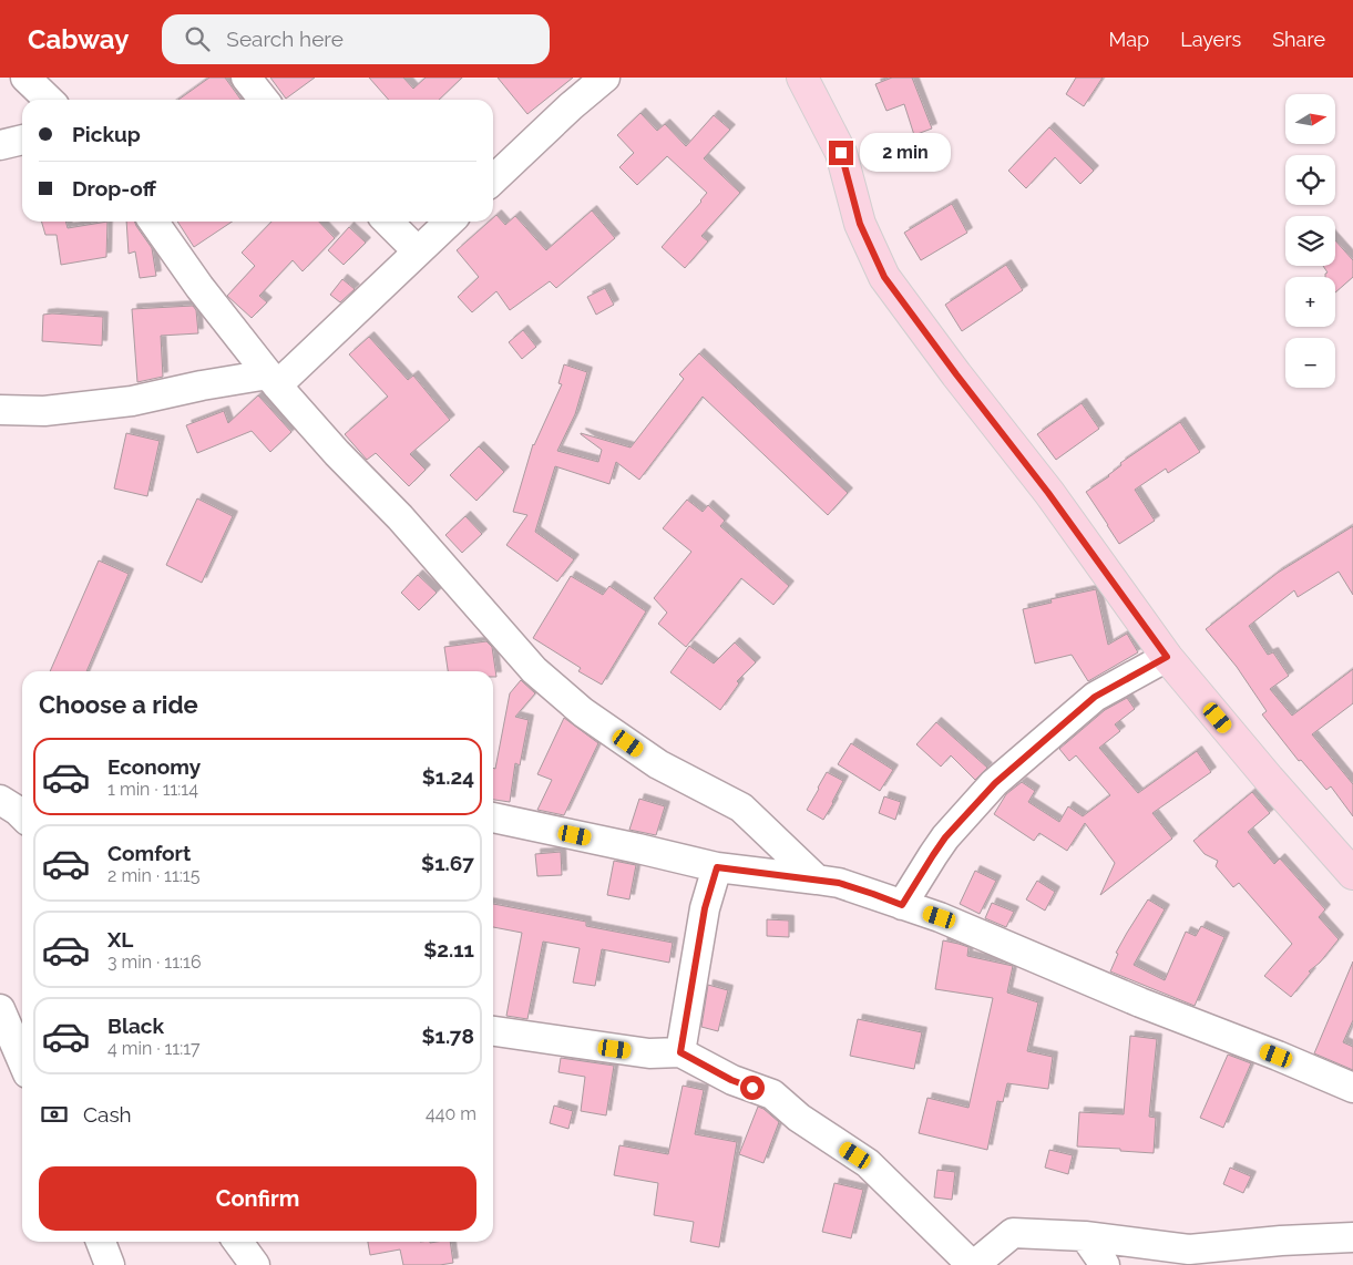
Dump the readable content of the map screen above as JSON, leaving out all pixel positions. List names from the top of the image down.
{
  "north": "right",
  "page": {
    "header": "Cabway",
    "search": "Search here",
    "nav": ["Map", "Layers", "Share"],
    "map_buttons": ["+", "−"],
    "banner": ["Pickup", "Drop-off"],
    "bubble": "2 min",
    "heading": "Choose a ride",
    "list": [
      {
        "name": "Economy",
        "note": "1 min · 11:14",
        "value": "$1.24"
      },
      {
        "name": "Comfort",
        "note": "2 min · 11:15",
        "value": "$1.67"
      },
      {
        "name": "XL",
        "note": "3 min · 11:16",
        "value": "$2.11"
      },
      {
        "name": "Black",
        "note": "4 min · 11:17",
        "value": "$1.78"
      }
    ],
    "pay": ["Cash", "440 m"],
    "buttons": "Confirm"
  }
}
